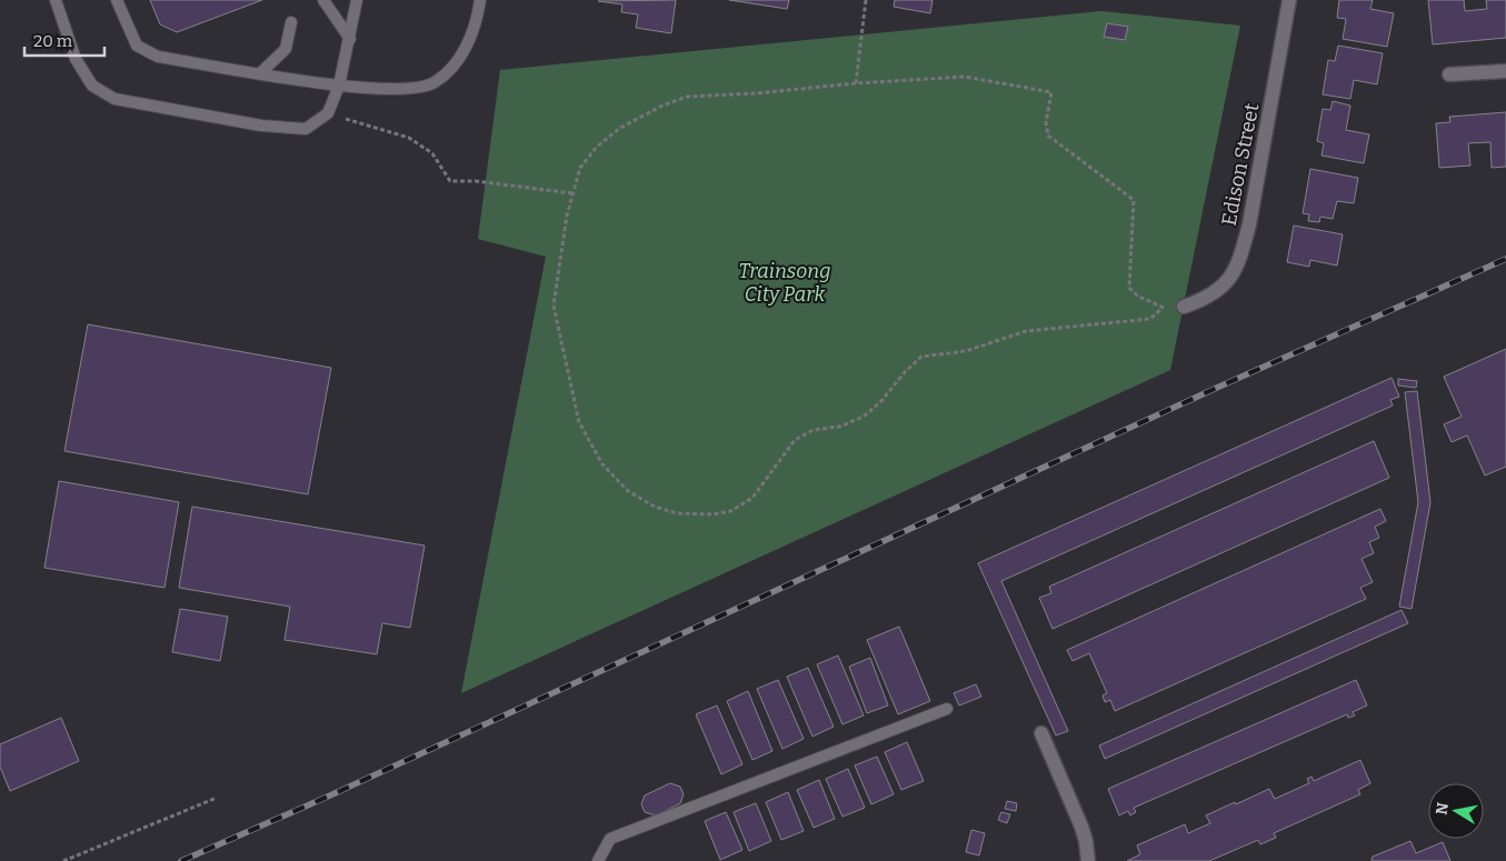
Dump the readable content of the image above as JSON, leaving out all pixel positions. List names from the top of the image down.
{
  "streets": {
    "street": ["Edison Street"]
  },
  "parks": ["Trainsong City Park"],
  "scale_bar": "20 m",
  "north": "left"
}
